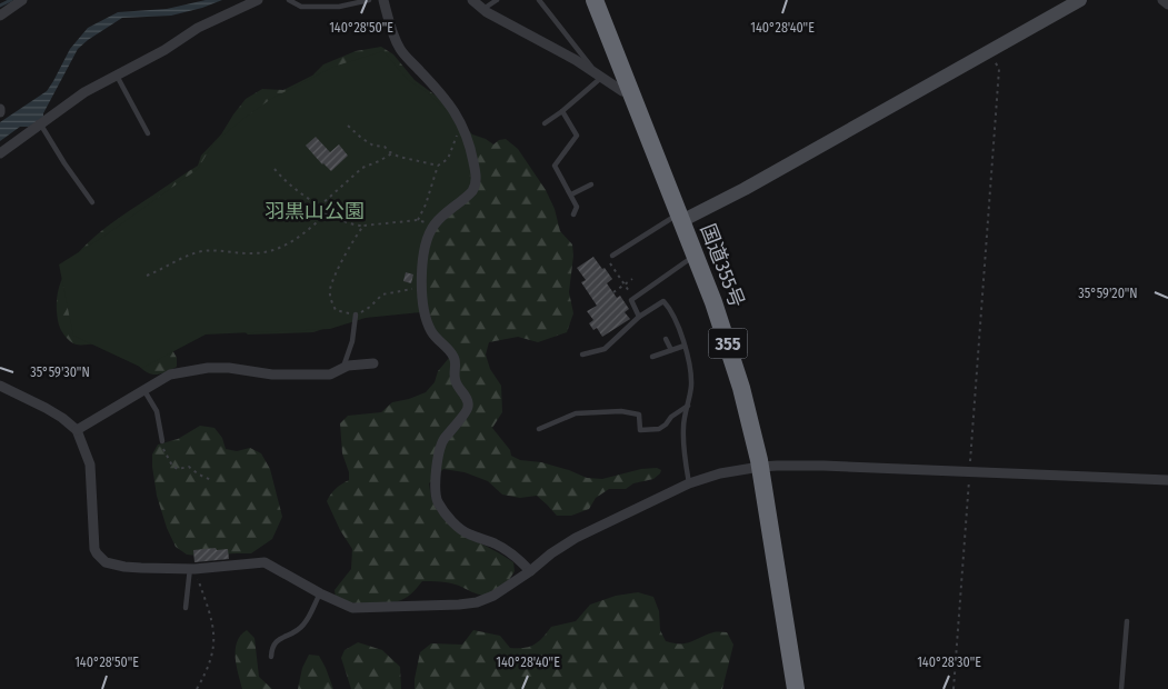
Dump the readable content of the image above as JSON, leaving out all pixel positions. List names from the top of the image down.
{
  "streets": {
    "highway": ["国道355号", "355"]
  },
  "parks": ["羽黒山公園"],
  "coordinates": [
    "140°28'50\"E",
    "140°28'40\"E",
    "35°59'20\"N",
    "35°59'30\"N",
    "140°28'30\"E"
  ]
}
